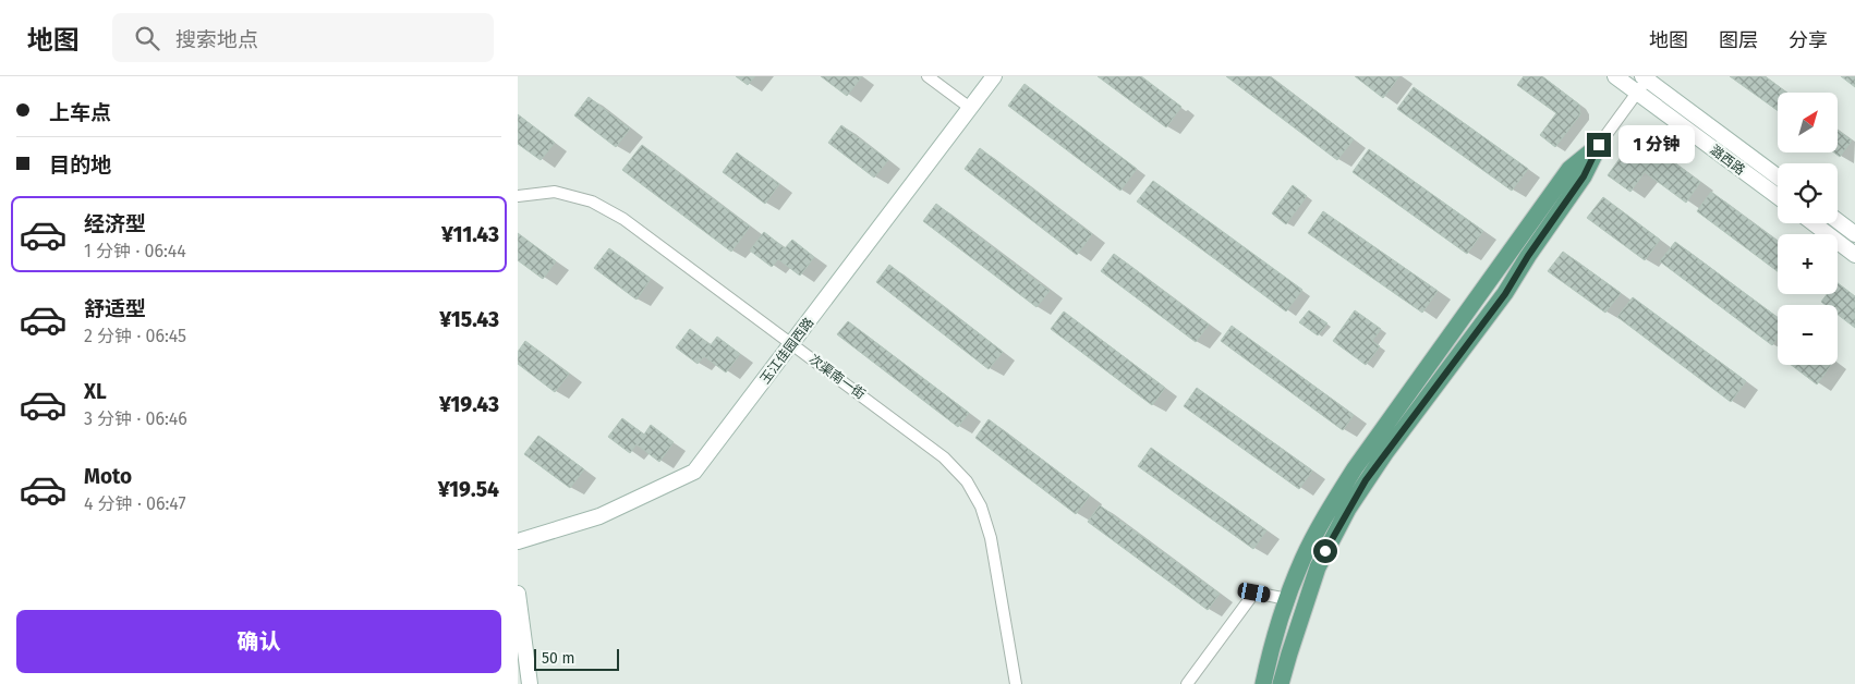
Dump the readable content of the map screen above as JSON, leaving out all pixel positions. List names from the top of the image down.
{
  "streets": {
    "street": ["潞西路", "玉江佳园西路", "次渠南一街"]
  },
  "crossings": [
    ["玉江佳园西路", "次渠南一街"]
  ],
  "scale_bar": "50 m",
  "north": "top right",
  "page": {
    "header": "地图",
    "search": "搜索地点",
    "nav": ["地图", "图层", "分享"],
    "banner": ["上车点", "目的地"],
    "map_buttons": ["+", "−"],
    "bubble": "1 分钟",
    "list": [
      {
        "name": "经济型",
        "note": "1 分钟 · 06:44",
        "value": "¥11.43"
      },
      {
        "name": "舒适型",
        "note": "2 分钟 · 06:45",
        "value": "¥15.43"
      },
      {
        "name": "XL",
        "note": "3 分钟 · 06:46",
        "value": "¥19.43"
      },
      {
        "name": "Moto",
        "note": "4 分钟 · 06:47",
        "value": "¥19.54"
      }
    ],
    "buttons": "确认",
    "scale": "50 m"
  }
}
